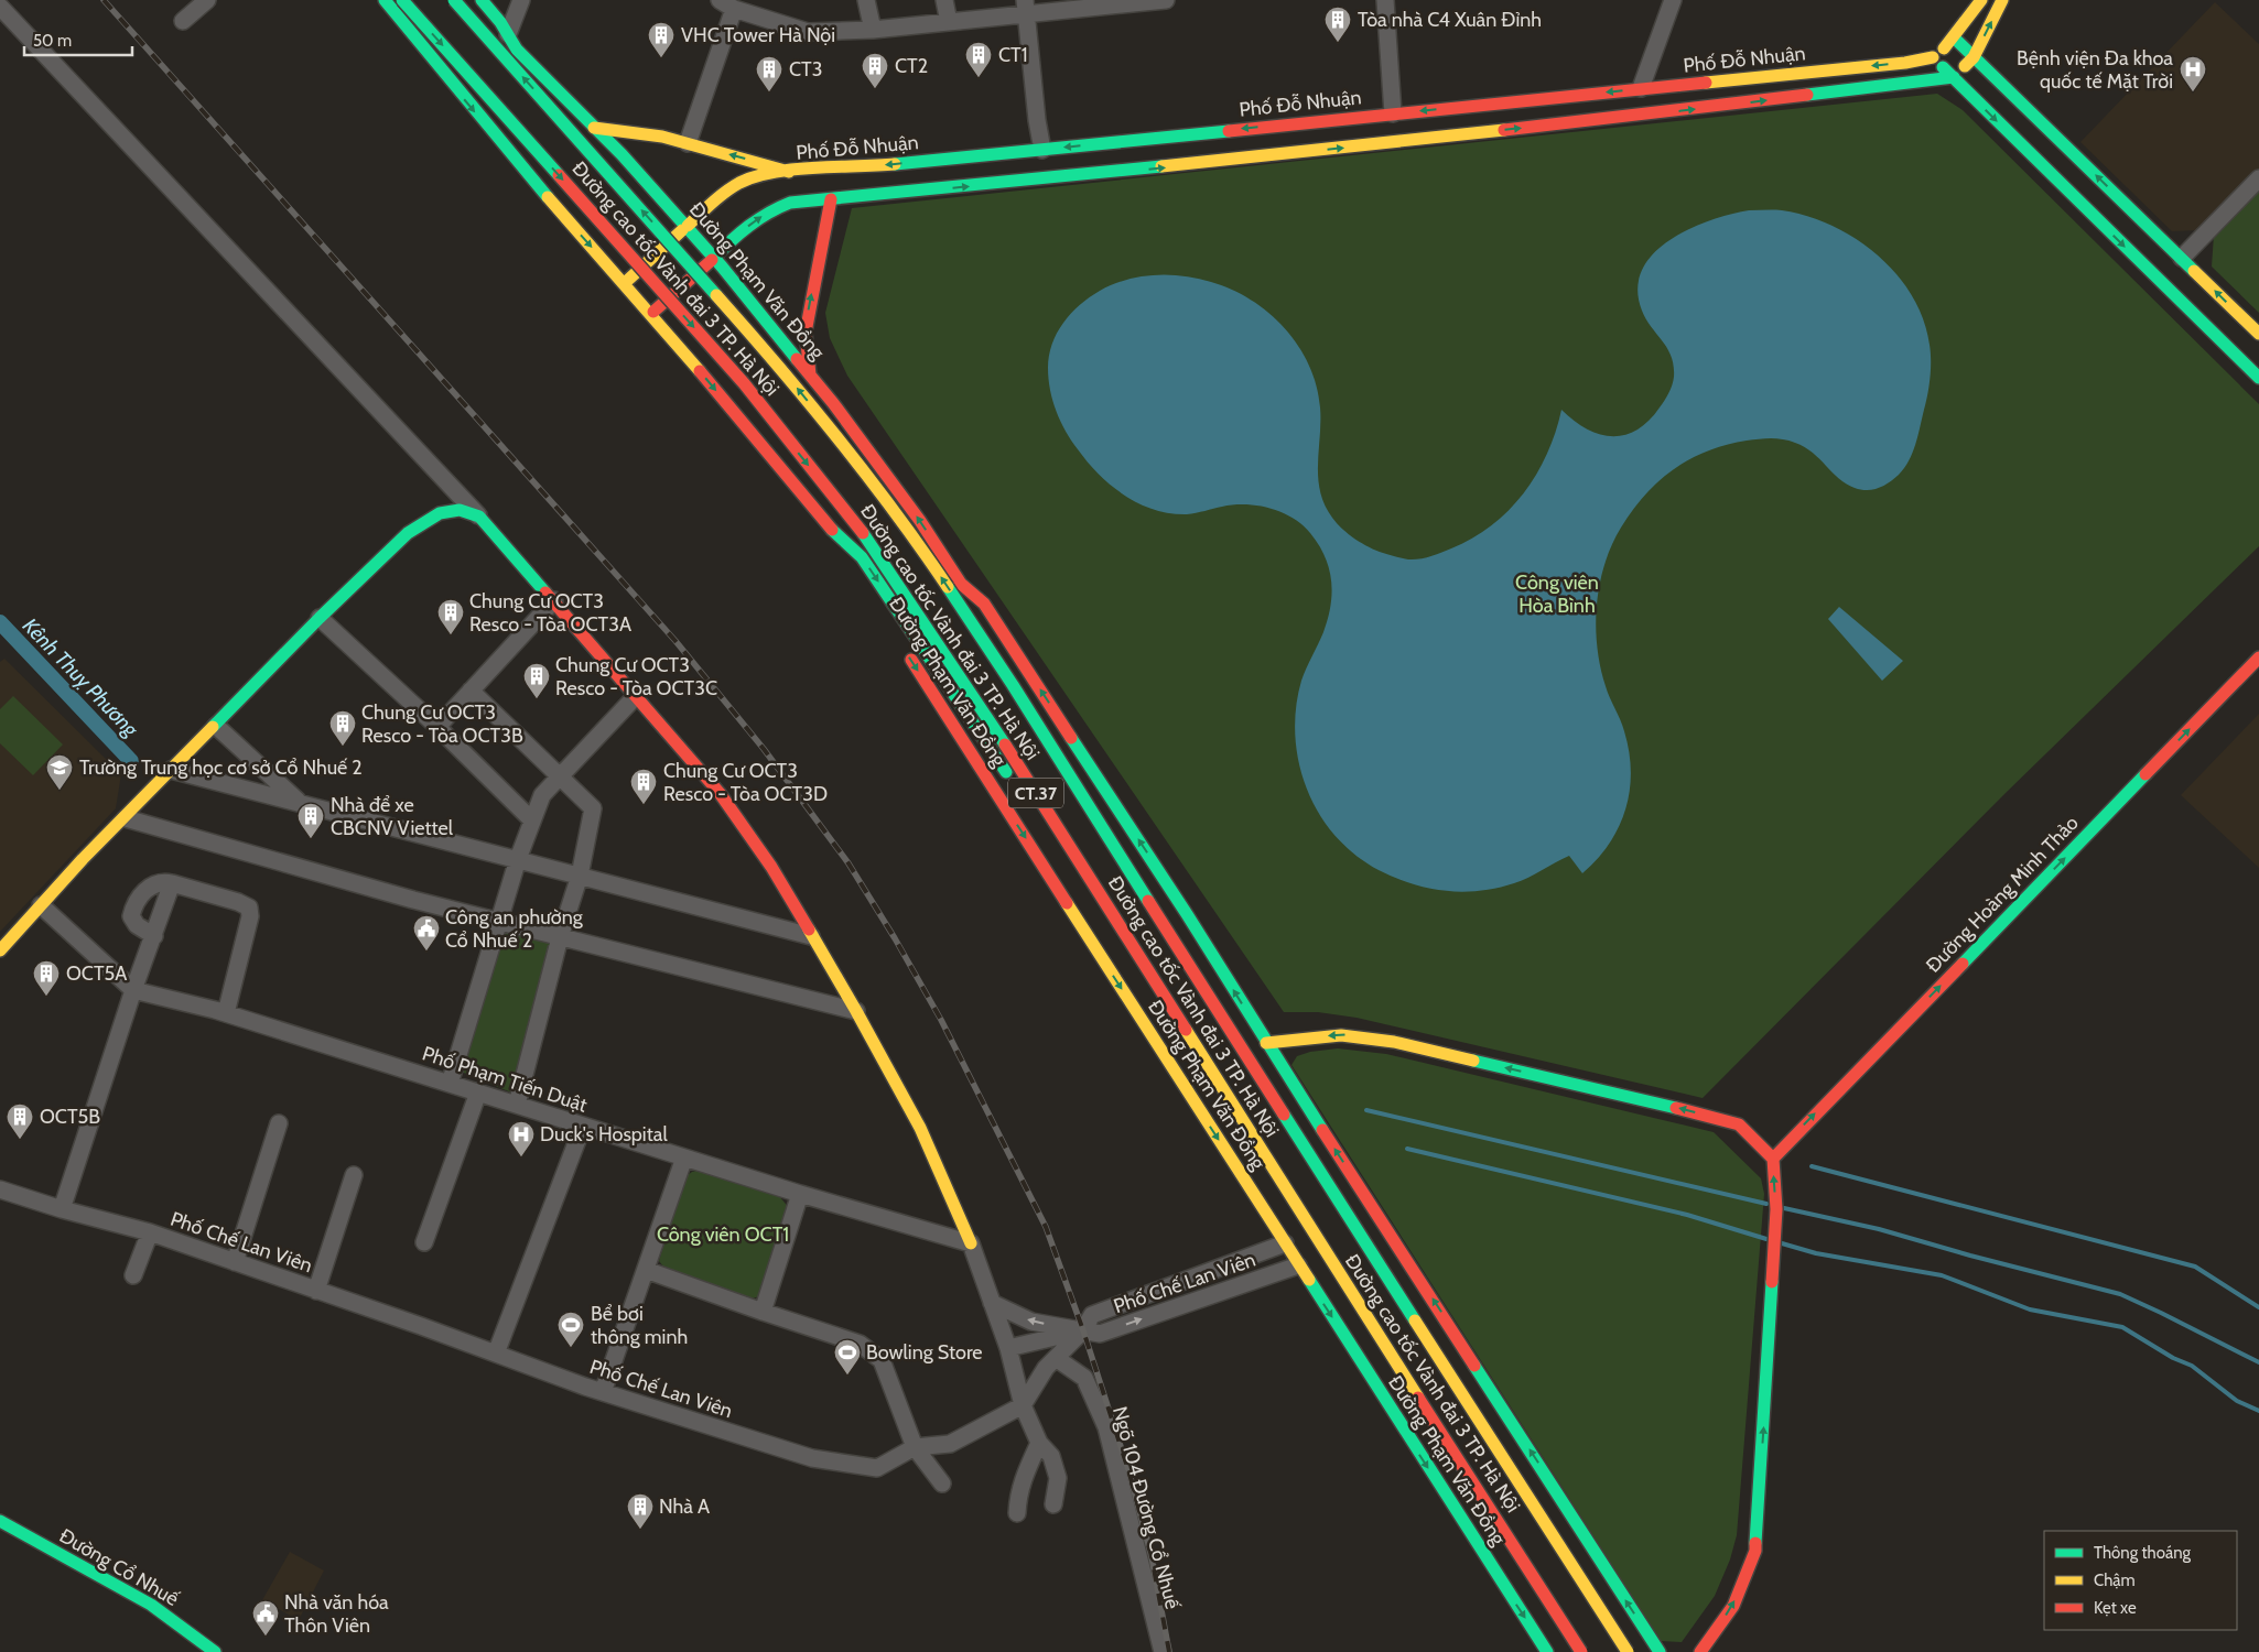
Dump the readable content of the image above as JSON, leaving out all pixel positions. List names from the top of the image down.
{
  "streets": {
    "main road": [
      "Phố Đỗ Nhuận",
      "Đường cao tốc Vành đai 3 TP. Hà Nội",
      "Đường Phạm Văn Đồng",
      "CT.37",
      "Đường Hoàng Minh Thảo",
      "Đường Cổ Nhuế"
    ],
    "street": ["Phố Phạm Tiến Duật", "Phố Chế Lan Viên", "Ngõ 104 Đường Cổ Nhuế"]
  },
  "crossings": [
    ["Phố Đỗ Nhuận", "Đường Phạm Văn Đồng"],
    ["Đường Phạm Văn Đồng", "Phố Chế Lan Viên"]
  ],
  "one_way": ["Đường Hoàng Minh Thảo"],
  "water": ["Kênh Thuỵ Phương"],
  "parks": ["Công viên Hòa Bình", "Công viên OCT1"],
  "places": {
    "building": [
      "Tòa nhà C4 Xuân Đỉnh",
      "VHC Tower Hà Nội",
      "CT1",
      "CT2",
      "CT3",
      "Chung Cư OCT3 Resco - Tòa OCT3A",
      "Chung Cư OCT3 Resco - Tòa OCT3C",
      "Chung Cư OCT3 Resco - Tòa OCT3B",
      "Chung Cư OCT3 Resco - Tòa OCT3D",
      "Nhà để xe CBCNV Viettel",
      "OCT5A",
      "OCT5B",
      "Nhà A"
    ],
    "hospital": ["Bệnh viện Đa khoa quốc tế Mặt Trời", "Duck's Hospital"],
    "school or university": ["Trường Trung học cơ sở Cổ Nhuế 2"],
    "public building": ["Công an phường Cổ Nhuế 2", "Nhà văn hóa Thôn Viên"],
    "sports": ["Bể bơi thông minh", "Bowling Store"]
  },
  "legend": ["Thông thoáng", "Chậm", "Kẹt xe"],
  "scale_bar": "50 m"
}
